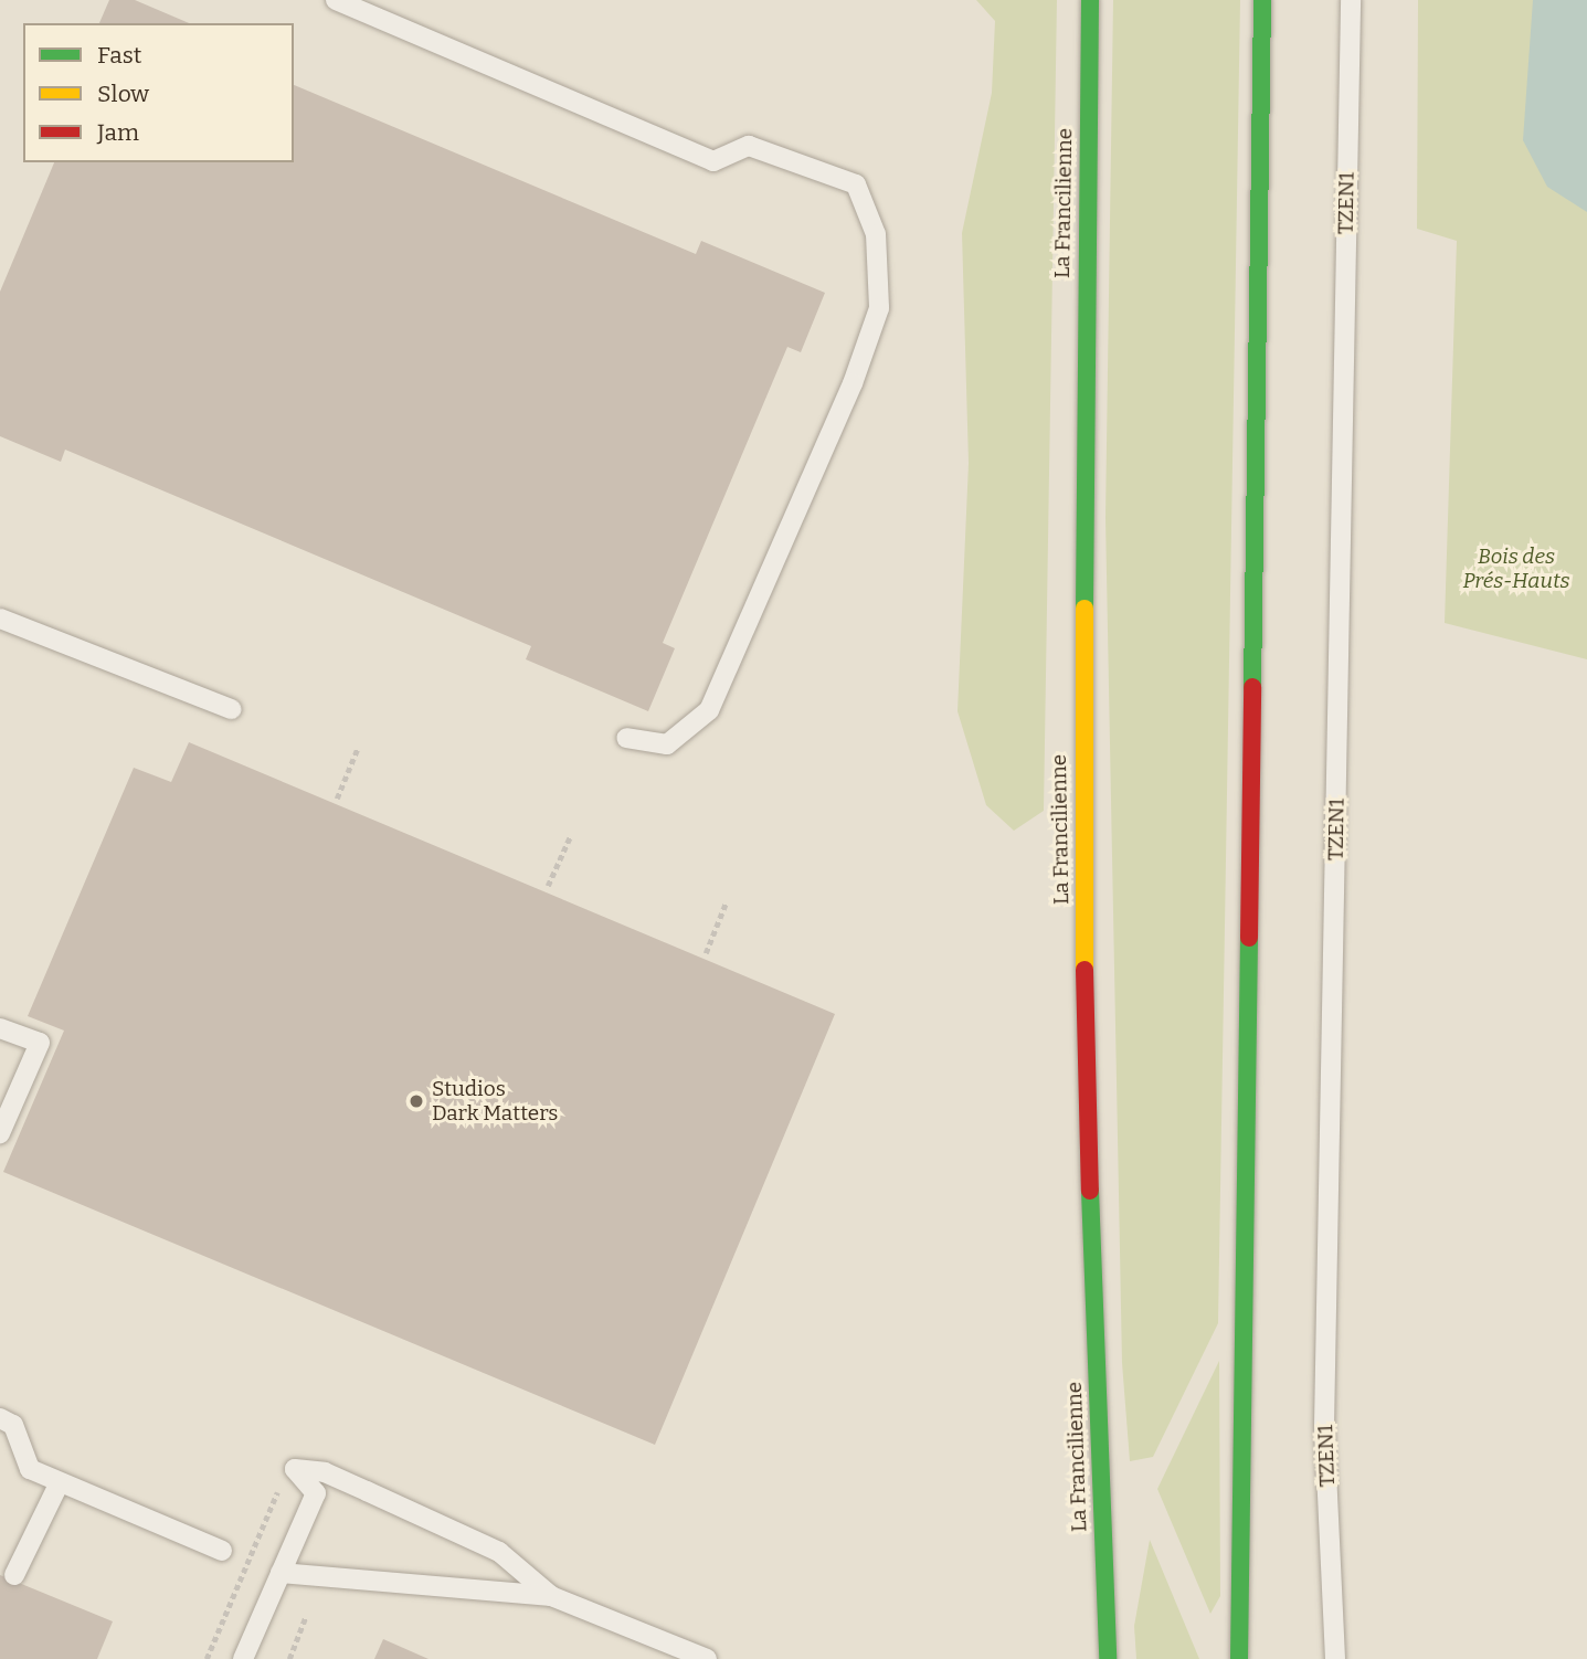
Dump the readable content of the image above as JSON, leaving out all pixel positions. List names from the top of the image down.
{
  "streets": {
    "highway": ["La Francilienne"],
    "lane": ["TZEN1"]
  },
  "parks": ["Bois des Prés-Hauts"],
  "places": ["Studios Dark Matters"],
  "legend": ["Fast", "Slow", "Jam"]
}
